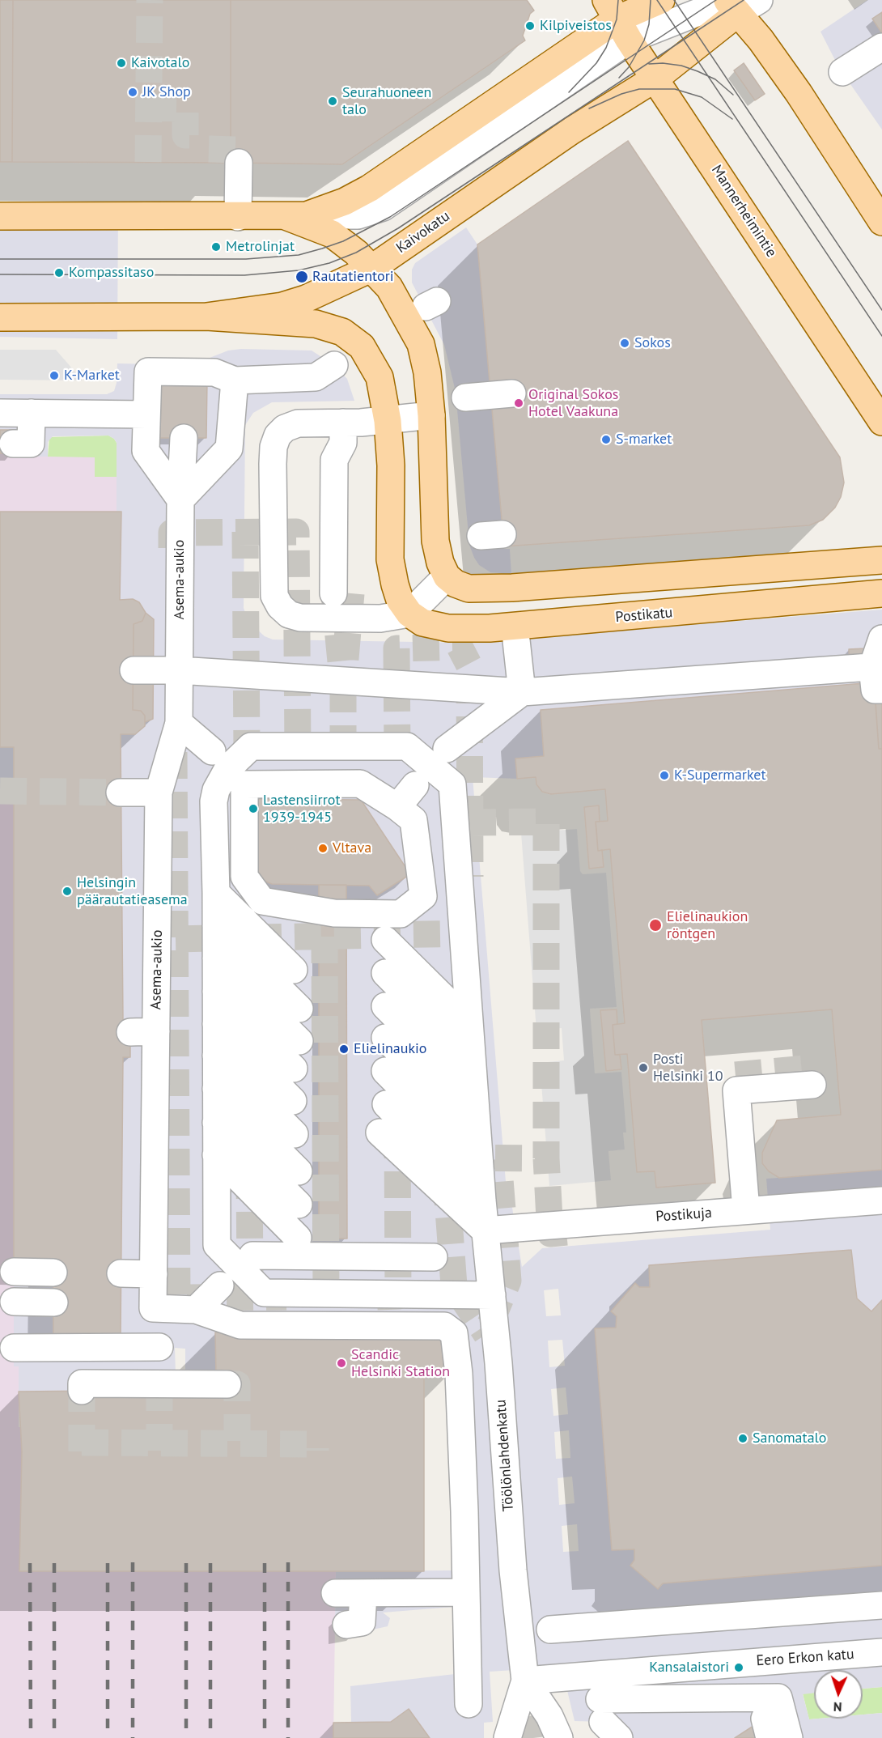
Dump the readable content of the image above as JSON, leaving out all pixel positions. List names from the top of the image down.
{
  "streets": {
    "main road": ["Mannerheimintie", "Kaivokatu", "Postikatu"],
    "street": [
      "Asema-aukio",
      "Postikuja",
      "Töölönlahdenkatu",
      "Eero Erkon katu"
    ]
  },
  "crossings": [
    ["Mannerheimintie", "Kaivokatu"],
    ["Postikuja", "Töölönlahdenkatu"],
    ["Töölönlahdenkatu", "Eero Erkon katu"]
  ],
  "places": [
    "Kilpiveistos",
    "Kaivotalo",
    "JK Shop",
    "Seurahuoneen talo",
    "Metrolinjat",
    "Kompassitaso",
    "Rautatientori",
    "Sokos",
    "K-Market",
    "Original Sokos Hotel Vaakuna",
    "S-market",
    "K-Supermarket",
    "Lastensiirrot 1939-1945",
    "Vltava",
    "Helsingin päärautatieasema",
    "Elielinaukion röntgen",
    "Elielinaukio",
    "Posti Helsinki 10",
    "Scandic Helsinki Station",
    "Sanomatalo",
    "Kansalaistori"
  ],
  "north": "bottom"
}
